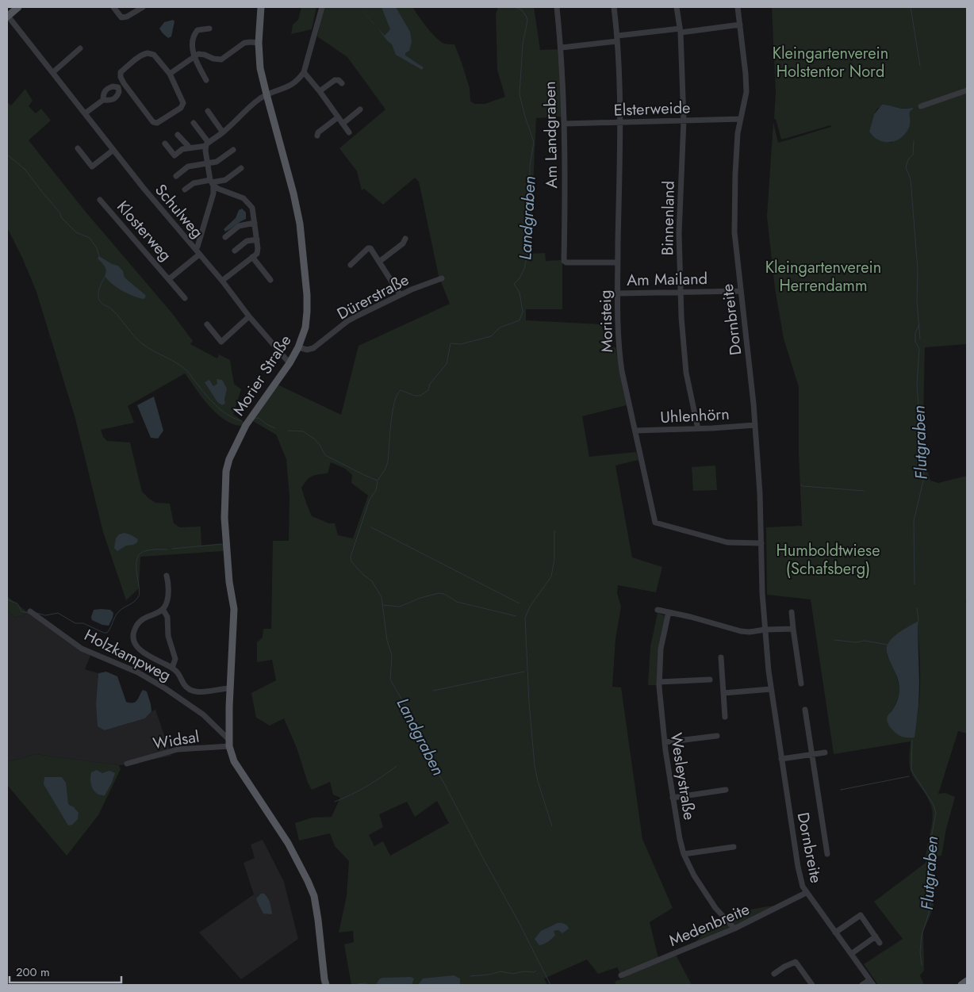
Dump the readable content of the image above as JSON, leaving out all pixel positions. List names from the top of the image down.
{
  "streets": {
    "main road": ["Morier Straße"],
    "street": [
      "Elsterweide",
      "Am Landgraben",
      "Schulweg",
      "Binnenland",
      "Klosterweg",
      "Am Mailand",
      "Dürerstraße",
      "Dornbreite",
      "Moristeig",
      "Uhlenhörn",
      "Holzkampweg",
      "Widsal",
      "Wesleystraße",
      "Medenbreite"
    ]
  },
  "crossings": [
    ["Elsterweide", "Am Landgraben"],
    ["Elsterweide", "Binnenland"],
    ["Elsterweide", "Dornbreite"],
    ["Elsterweide", "Moristeig"],
    ["Am Landgraben", "Moristeig"],
    ["Schulweg", "Klosterweg"],
    ["Schulweg", "Morier Straße"],
    ["Binnenland", "Am Mailand"],
    ["Binnenland", "Uhlenhörn"],
    ["Am Mailand", "Dornbreite"],
    ["Am Mailand", "Moristeig"],
    ["Dürerstraße", "Morier Straße"],
    ["Dornbreite", "Moristeig"],
    ["Dornbreite", "Uhlenhörn"],
    ["Dornbreite", "Medenbreite"],
    ["Moristeig", "Uhlenhörn"],
    ["Morier Straße", "Holzkampweg"],
    ["Morier Straße", "Widsal"],
    ["Holzkampweg", "Widsal"],
    ["Wesleystraße", "Medenbreite"]
  ],
  "water": ["Landgraben", "Flutgraben"],
  "parks": ["Kleingartenverein Holstentor Nord", "Kleingartenverein Herrendamm", "Humboldtwiese (Schafsberg)"],
  "scale_bar": "200 m"
}
